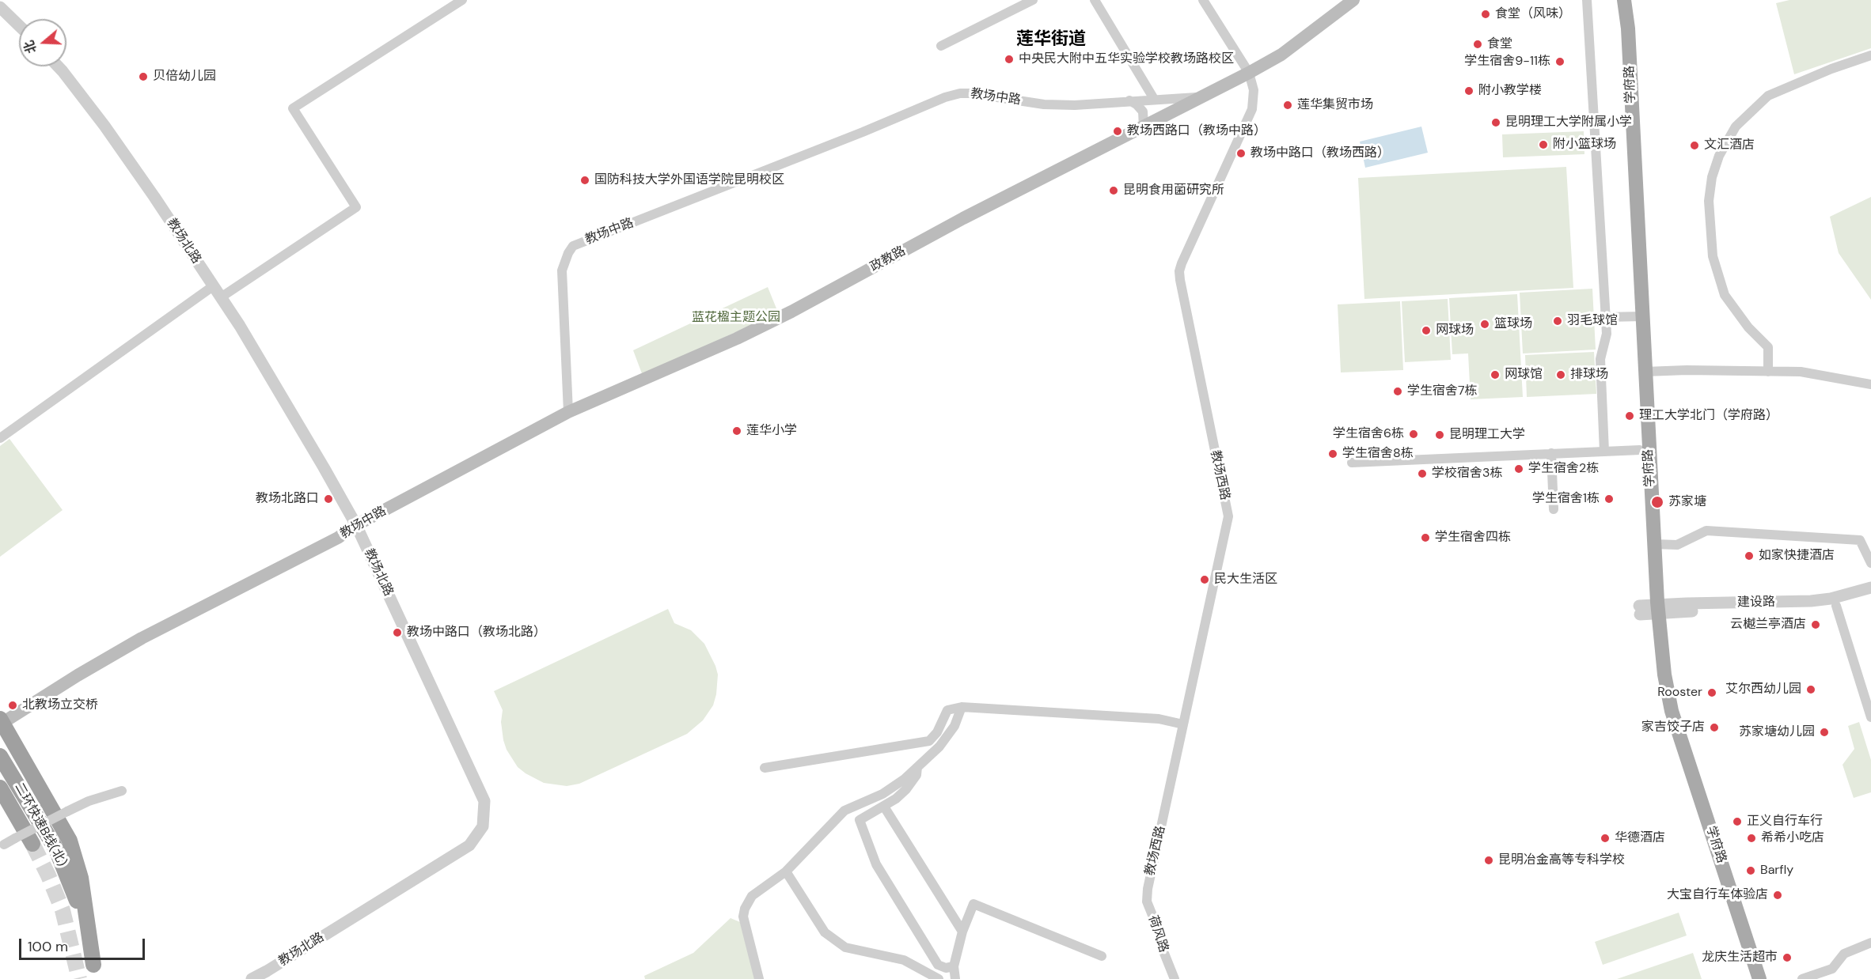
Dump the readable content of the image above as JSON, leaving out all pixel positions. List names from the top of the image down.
{
  "streets": {
    "highway": ["二环快速B线(北)"],
    "main road": ["学府路", "教场中路", "政教路"],
    "street": [
      "教场北路",
      "教场西路",
      "建设路",
      "荷风路"
    ]
  },
  "crossings": [
    ["学府路", "建设路"],
    ["教场中路", "教场北路"],
    ["教场中路", "政教路"],
    ["教场中路", "教场西路"],
    ["教场西路", "荷风路"]
  ],
  "districts": ["莲华街道"],
  "parks": ["蓝花楹主题公园"],
  "places": [
    "食堂（风味）",
    "食堂",
    "中央民大附中五华实验学校教场路校区",
    "学生宿舍9-11栋",
    "贝倍幼儿园",
    "附小教学楼",
    "莲华集贸市场",
    "昆明理工大学附属小学",
    "教场西路口（教场中路）",
    "附小篮球场",
    "文汇酒店",
    "教场中路口（教场西路）",
    "国防科技大学外国语学院昆明校区",
    "昆明食用菌研究所",
    "羽毛球馆",
    "篮球场",
    "网球场",
    "网球馆",
    "排球场",
    "学生宿舍7栋",
    "理工大学北门（学府路）",
    "莲华小学",
    "学生宿舍6栋",
    "昆明理工大学",
    "学生宿舍8栋",
    "学生宿舍2栋",
    "学校宿舍3栋",
    "教场北路口",
    "学生宿舍1栋",
    "苏家塘",
    "学生宿舍四栋",
    "如家快捷酒店",
    "民大生活区",
    "云樾兰亭酒店",
    "教场中路口（教场北路）",
    "艾尔西幼儿园",
    "Rooster",
    "北教场立交桥",
    "家吉饺子店",
    "苏家塘幼儿园",
    "正义自行车行",
    "华德酒店",
    "希希小吃店",
    "昆明冶金高等专科学校",
    "Barfly",
    "大宝自行车体验店",
    "龙庆生活超市"
  ],
  "scale_bar": "100 m",
  "north": "left"
}
